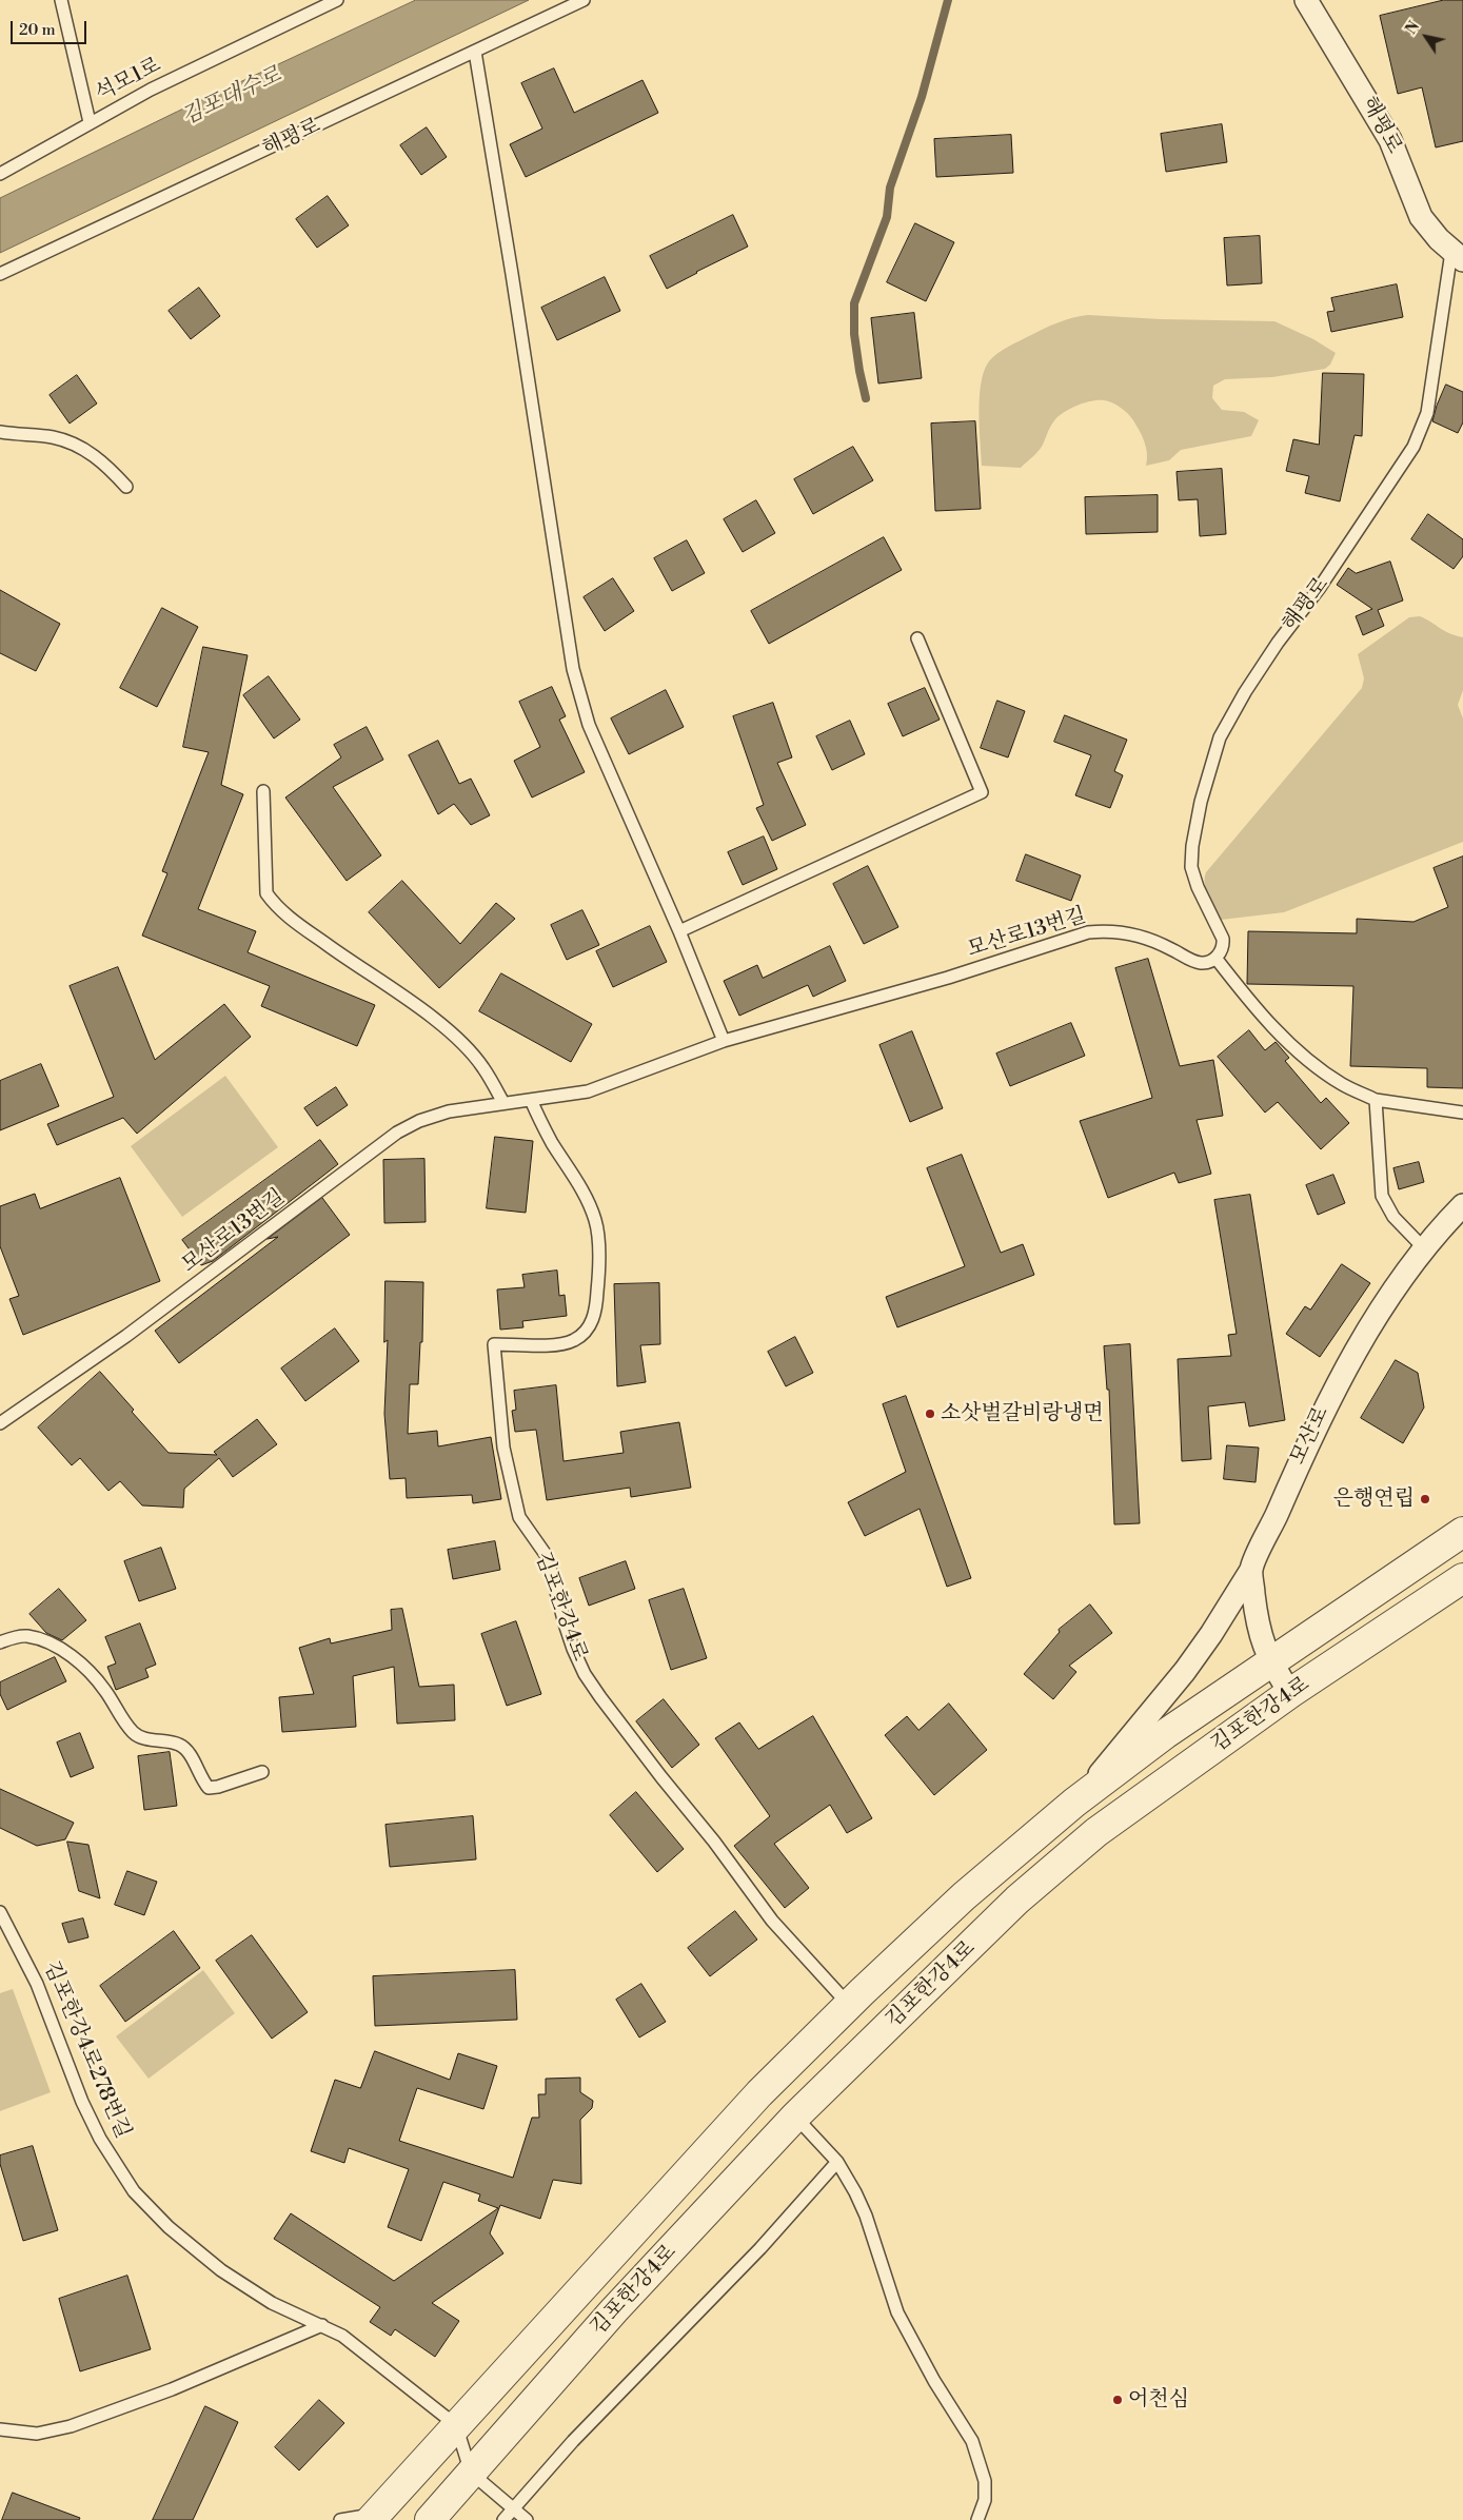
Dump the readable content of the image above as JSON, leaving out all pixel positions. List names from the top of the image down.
{
  "streets": {
    "street": ["해평로", "모산로", "김포한강4로"],
    "lane": ["석모1로", "모산로13번길", "김포한강4로278번길"]
  },
  "crossings": [
    ["해평로", "모산로13번길"],
    ["모산로13번길", "김포한강4로"],
    ["모산로", "김포한강4로"],
    ["김포한강4로", "김포한강4로278번길"]
  ],
  "water": ["김포대수로"],
  "places": ["소삿벌갈비랑냉면", "은행연립", "어천심"],
  "scale_bar": "20 m",
  "north": "top left"
}
